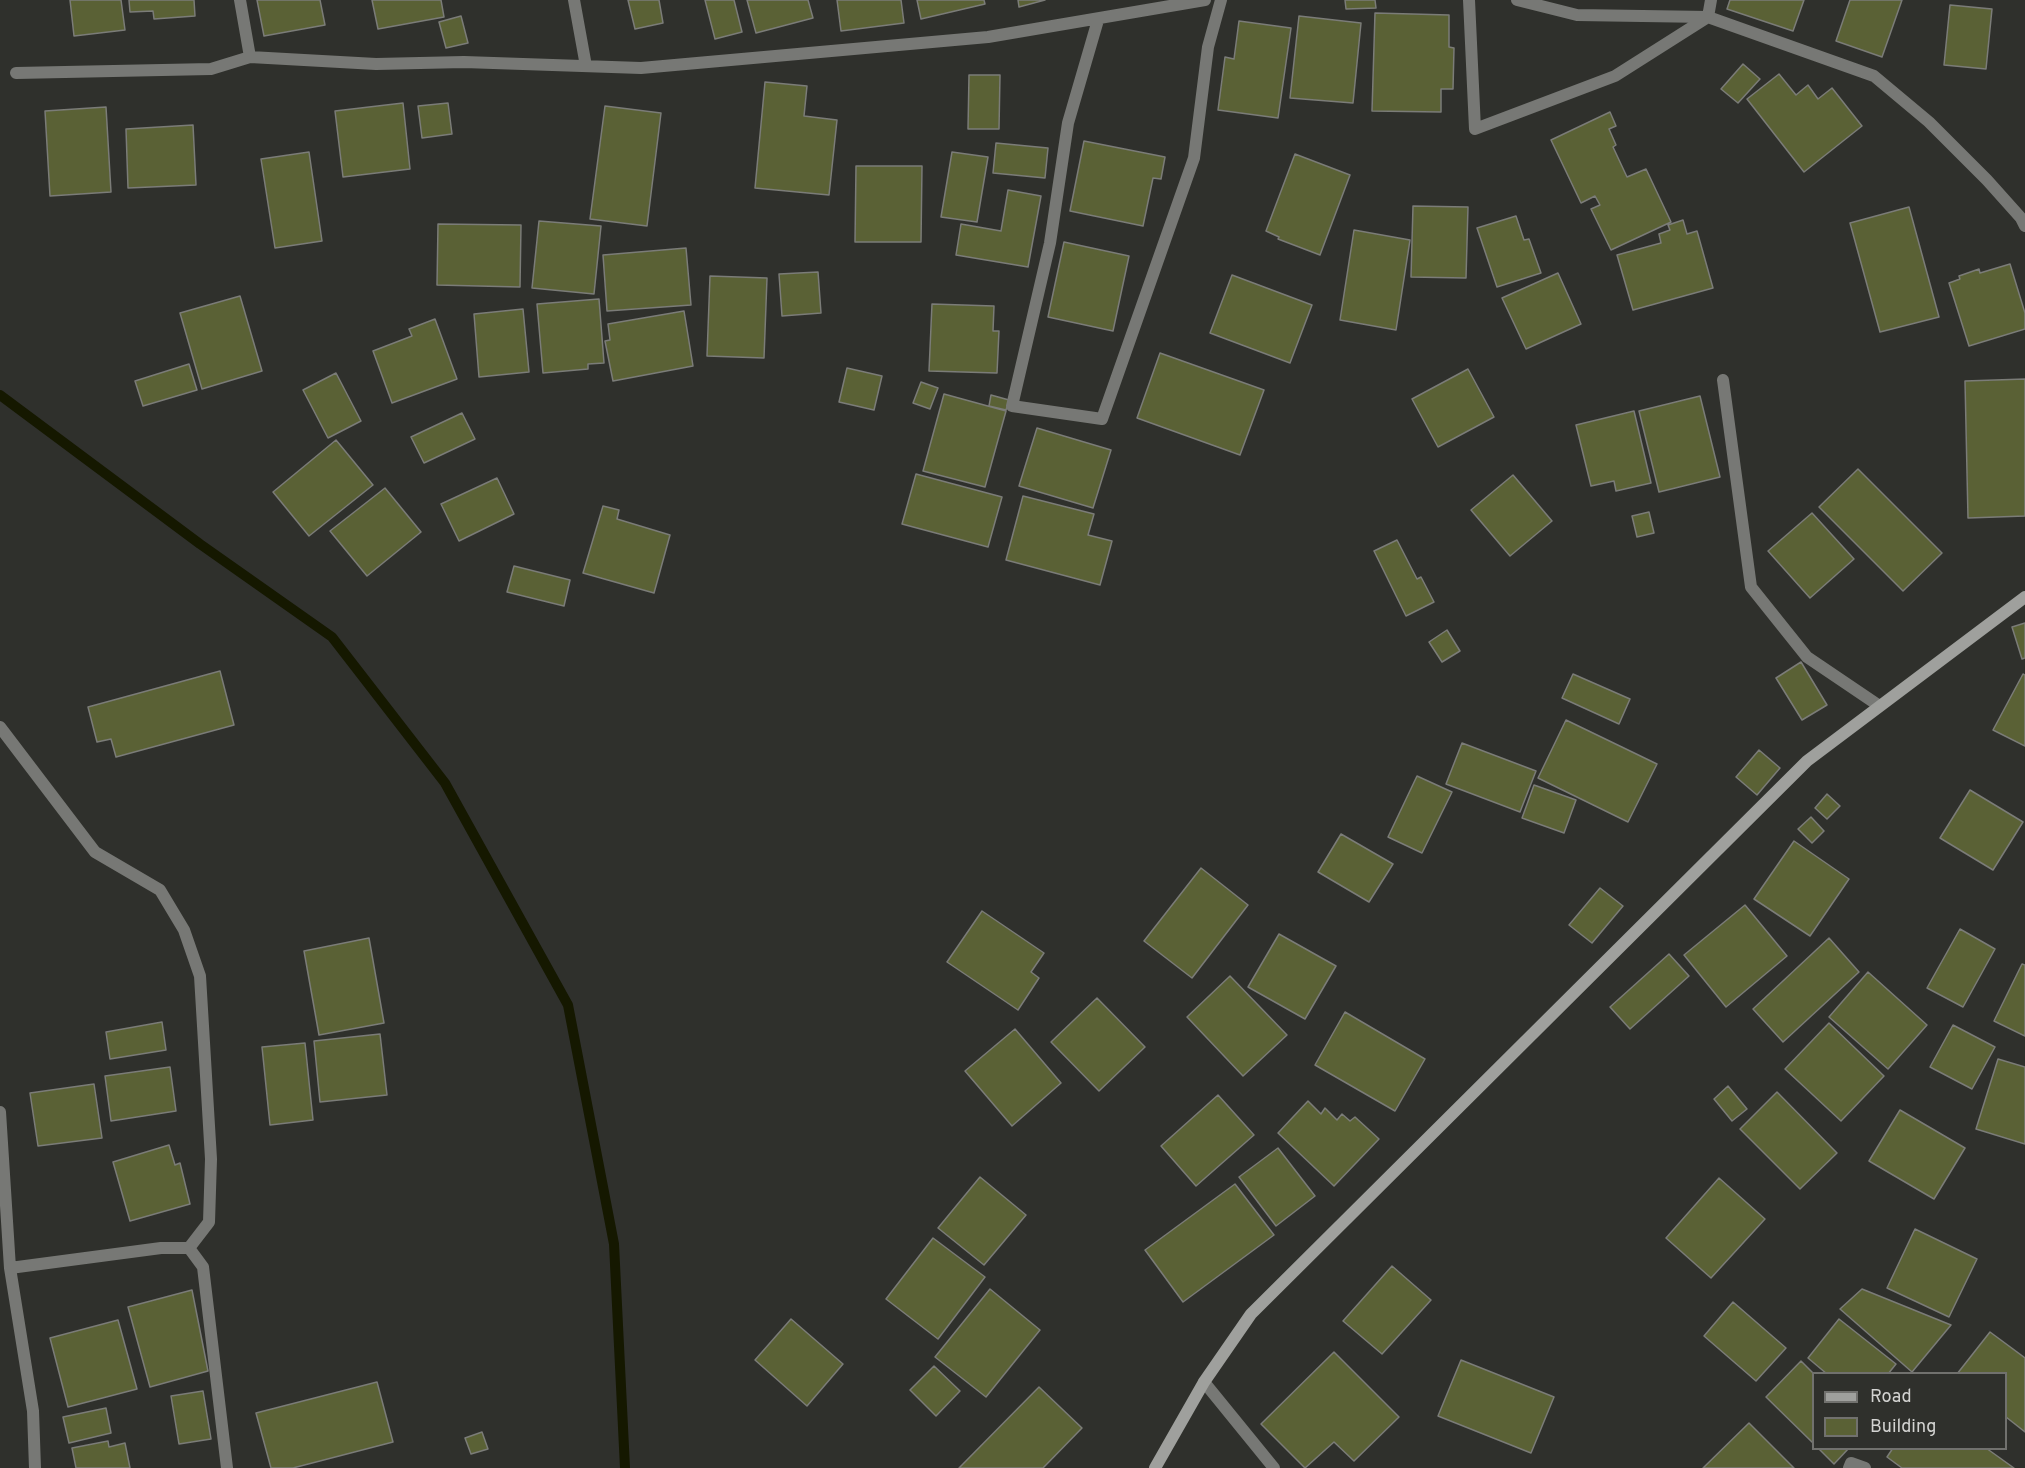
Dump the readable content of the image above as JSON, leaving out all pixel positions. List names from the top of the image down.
{
  "legend": ["Road", "Building"]
}
